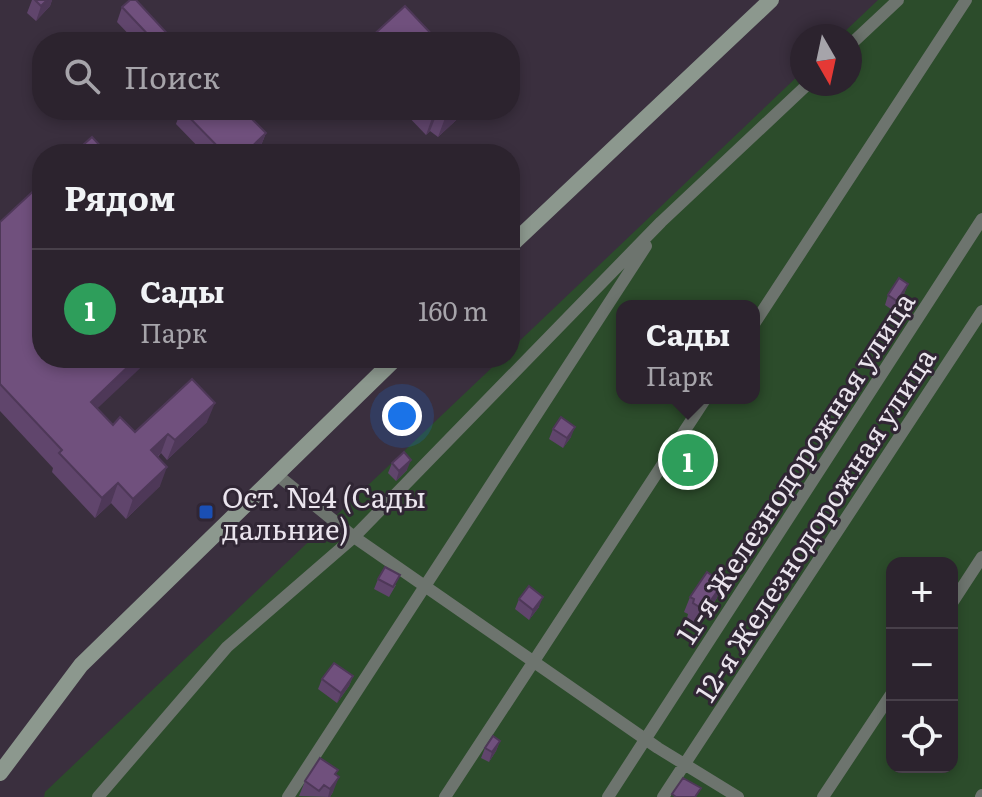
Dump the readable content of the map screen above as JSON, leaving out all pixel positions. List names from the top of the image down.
{
  "streets": {
    "street": ["11-я Железнодорожная улица", "12-я Железнодорожная улица"]
  },
  "places": {
    "transit": ["Ост. №4 (Сады дальние)"]
  },
  "north": "bottom",
  "page": {
    "search": "Поиск",
    "heading": "Рядом",
    "list": [
      {
        "mark": "1",
        "name": "Сады",
        "note": "Парк",
        "value": "160 m"
      }
    ],
    "popup": ["Сады", "Парк"],
    "pins": "1",
    "map_buttons": ["+", "−"]
  }
}
